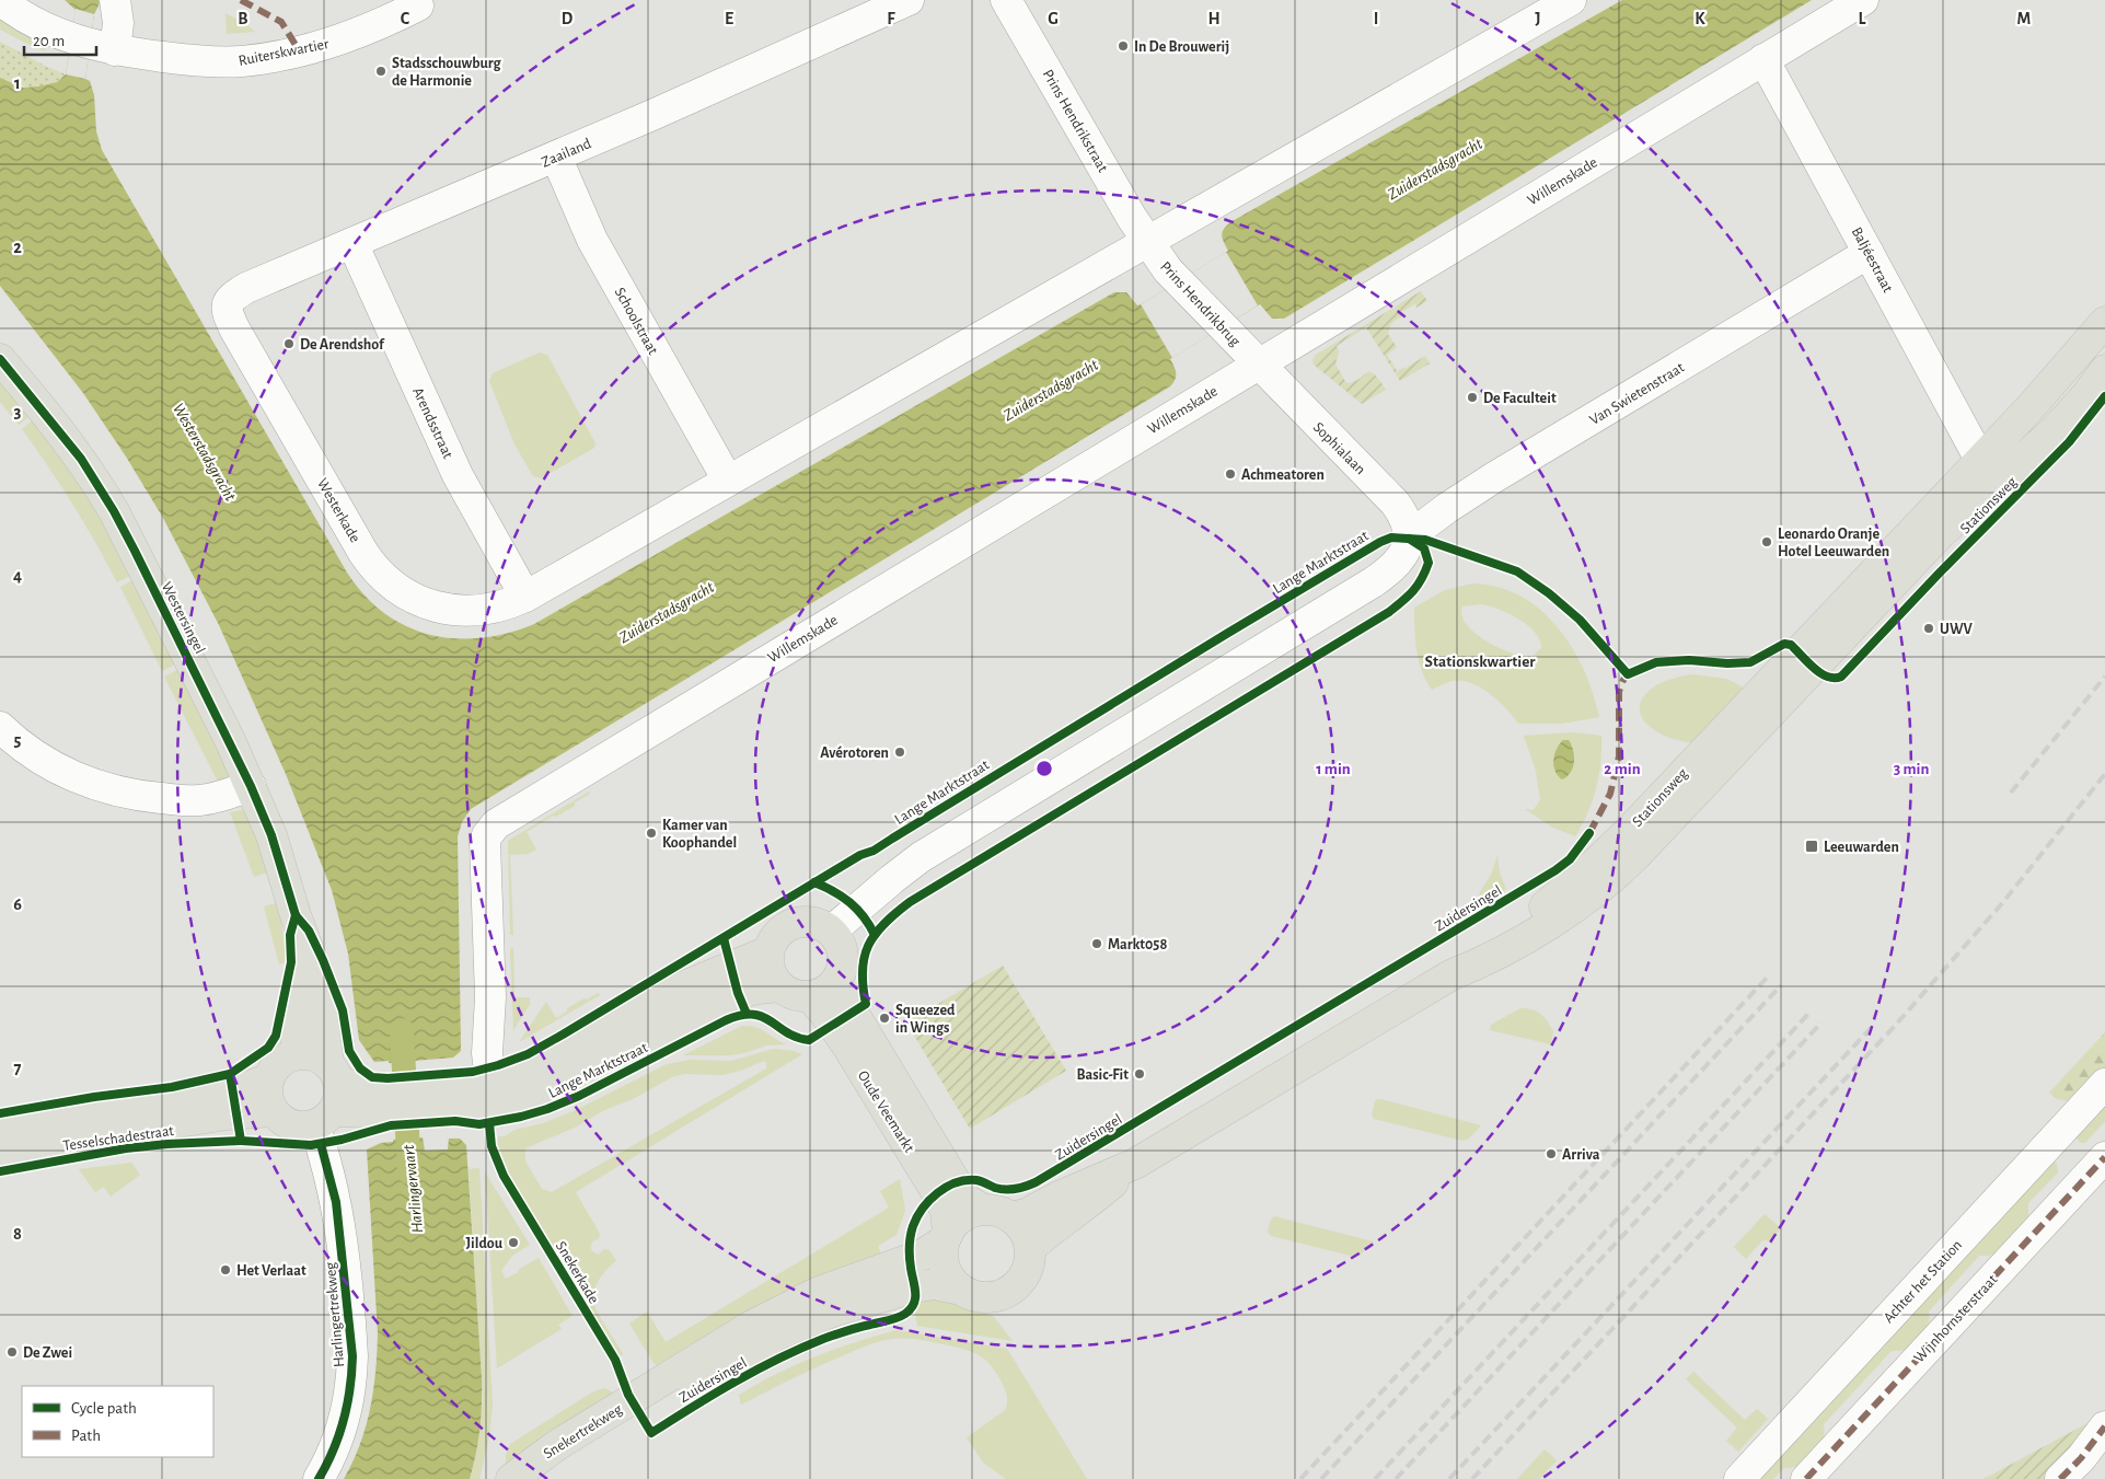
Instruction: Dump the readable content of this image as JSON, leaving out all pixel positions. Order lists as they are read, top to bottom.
{
  "streets": {
    "main road": [
      "Stationsweg",
      "Lange Marktstraat",
      "Westersingel",
      "Zuidersingel",
      "Oude Veemarkt",
      "Tesselschadestraat",
      "Snekertrekweg"
    ],
    "street": [
      "Ruiterskwartier",
      "Prins Hendrikstraat",
      "Zaailand",
      "Willemskade",
      "Baljéestraat",
      "Prins Hendrikbrug",
      "Schoolstraat",
      "Van Swietenstraat",
      "Arendsstraat",
      "Sophialaan",
      "Westerkade",
      "Achter het Station",
      "Harlingertrekweg",
      "Wijnhornsterstraat"
    ],
    "cycle path": ["Snekerkade"]
  },
  "crossings": [
    ["Prins Hendrikstraat", "Prins Hendrikbrug"],
    ["Zaailand", "Schoolstraat"],
    ["Zaailand", "Arendsstraat"],
    ["Zaailand", "Westerkade"],
    ["Willemskade", "Baljéestraat"],
    ["Willemskade", "Prins Hendrikbrug"],
    ["Willemskade", "Sophialaan"],
    ["Willemskade", "Lange Marktstraat"],
    ["Baljéestraat", "Van Swietenstraat"],
    ["Baljéestraat", "Stationsweg"],
    ["Prins Hendrikbrug", "Sophialaan"],
    ["Van Swietenstraat", "Sophialaan"],
    ["Arendsstraat", "Westerkade"],
    ["Lange Marktstraat", "Westersingel"],
    ["Lange Marktstraat", "Oude Veemarkt"],
    ["Lange Marktstraat", "Tesselschadestraat"],
    ["Lange Marktstraat", "Harlingertrekweg"],
    ["Westersingel", "Tesselschadestraat"],
    ["Westersingel", "Harlingertrekweg"],
    ["Zuidersingel", "Oude Veemarkt"],
    ["Zuidersingel", "Snekertrekweg"],
    ["Tesselschadestraat", "Harlingertrekweg"]
  ],
  "districts": ["Stationskwartier"],
  "water": ["Zuiderstadsgracht", "Westerstadsgracht", "Harlingervaart"],
  "places": {
    "other": [
      "In De Brouwerij",
      "Stadsschouwburg de Harmonie",
      "De Arendshof",
      "De Faculteit",
      "Achmeatoren",
      "Leonardo Oranje Hotel Leeuwarden",
      "UWV",
      "Avérotoren",
      "Kamer van Koophandel",
      "Markt058",
      "Squeezed in Wings",
      "Basic-Fit",
      "Arriva",
      "Jildou",
      "Het Verlaat",
      "De Zwei"
    ],
    "transit": ["Leeuwarden"]
  },
  "legend": ["Cycle path", "Path"],
  "scale_bar": "20 m",
  "grid": {
    "columns": [
      "B",
      "C",
      "D",
      "E",
      "F",
      "G",
      "H",
      "I",
      "J",
      "K",
      "L",
      "M"
    ],
    "rows": [
      "1",
      "2",
      "3",
      "4",
      "5",
      "6",
      "7",
      "8"
    ]
  },
  "rings": ["1 min", "2 min", "3 min"]
}
